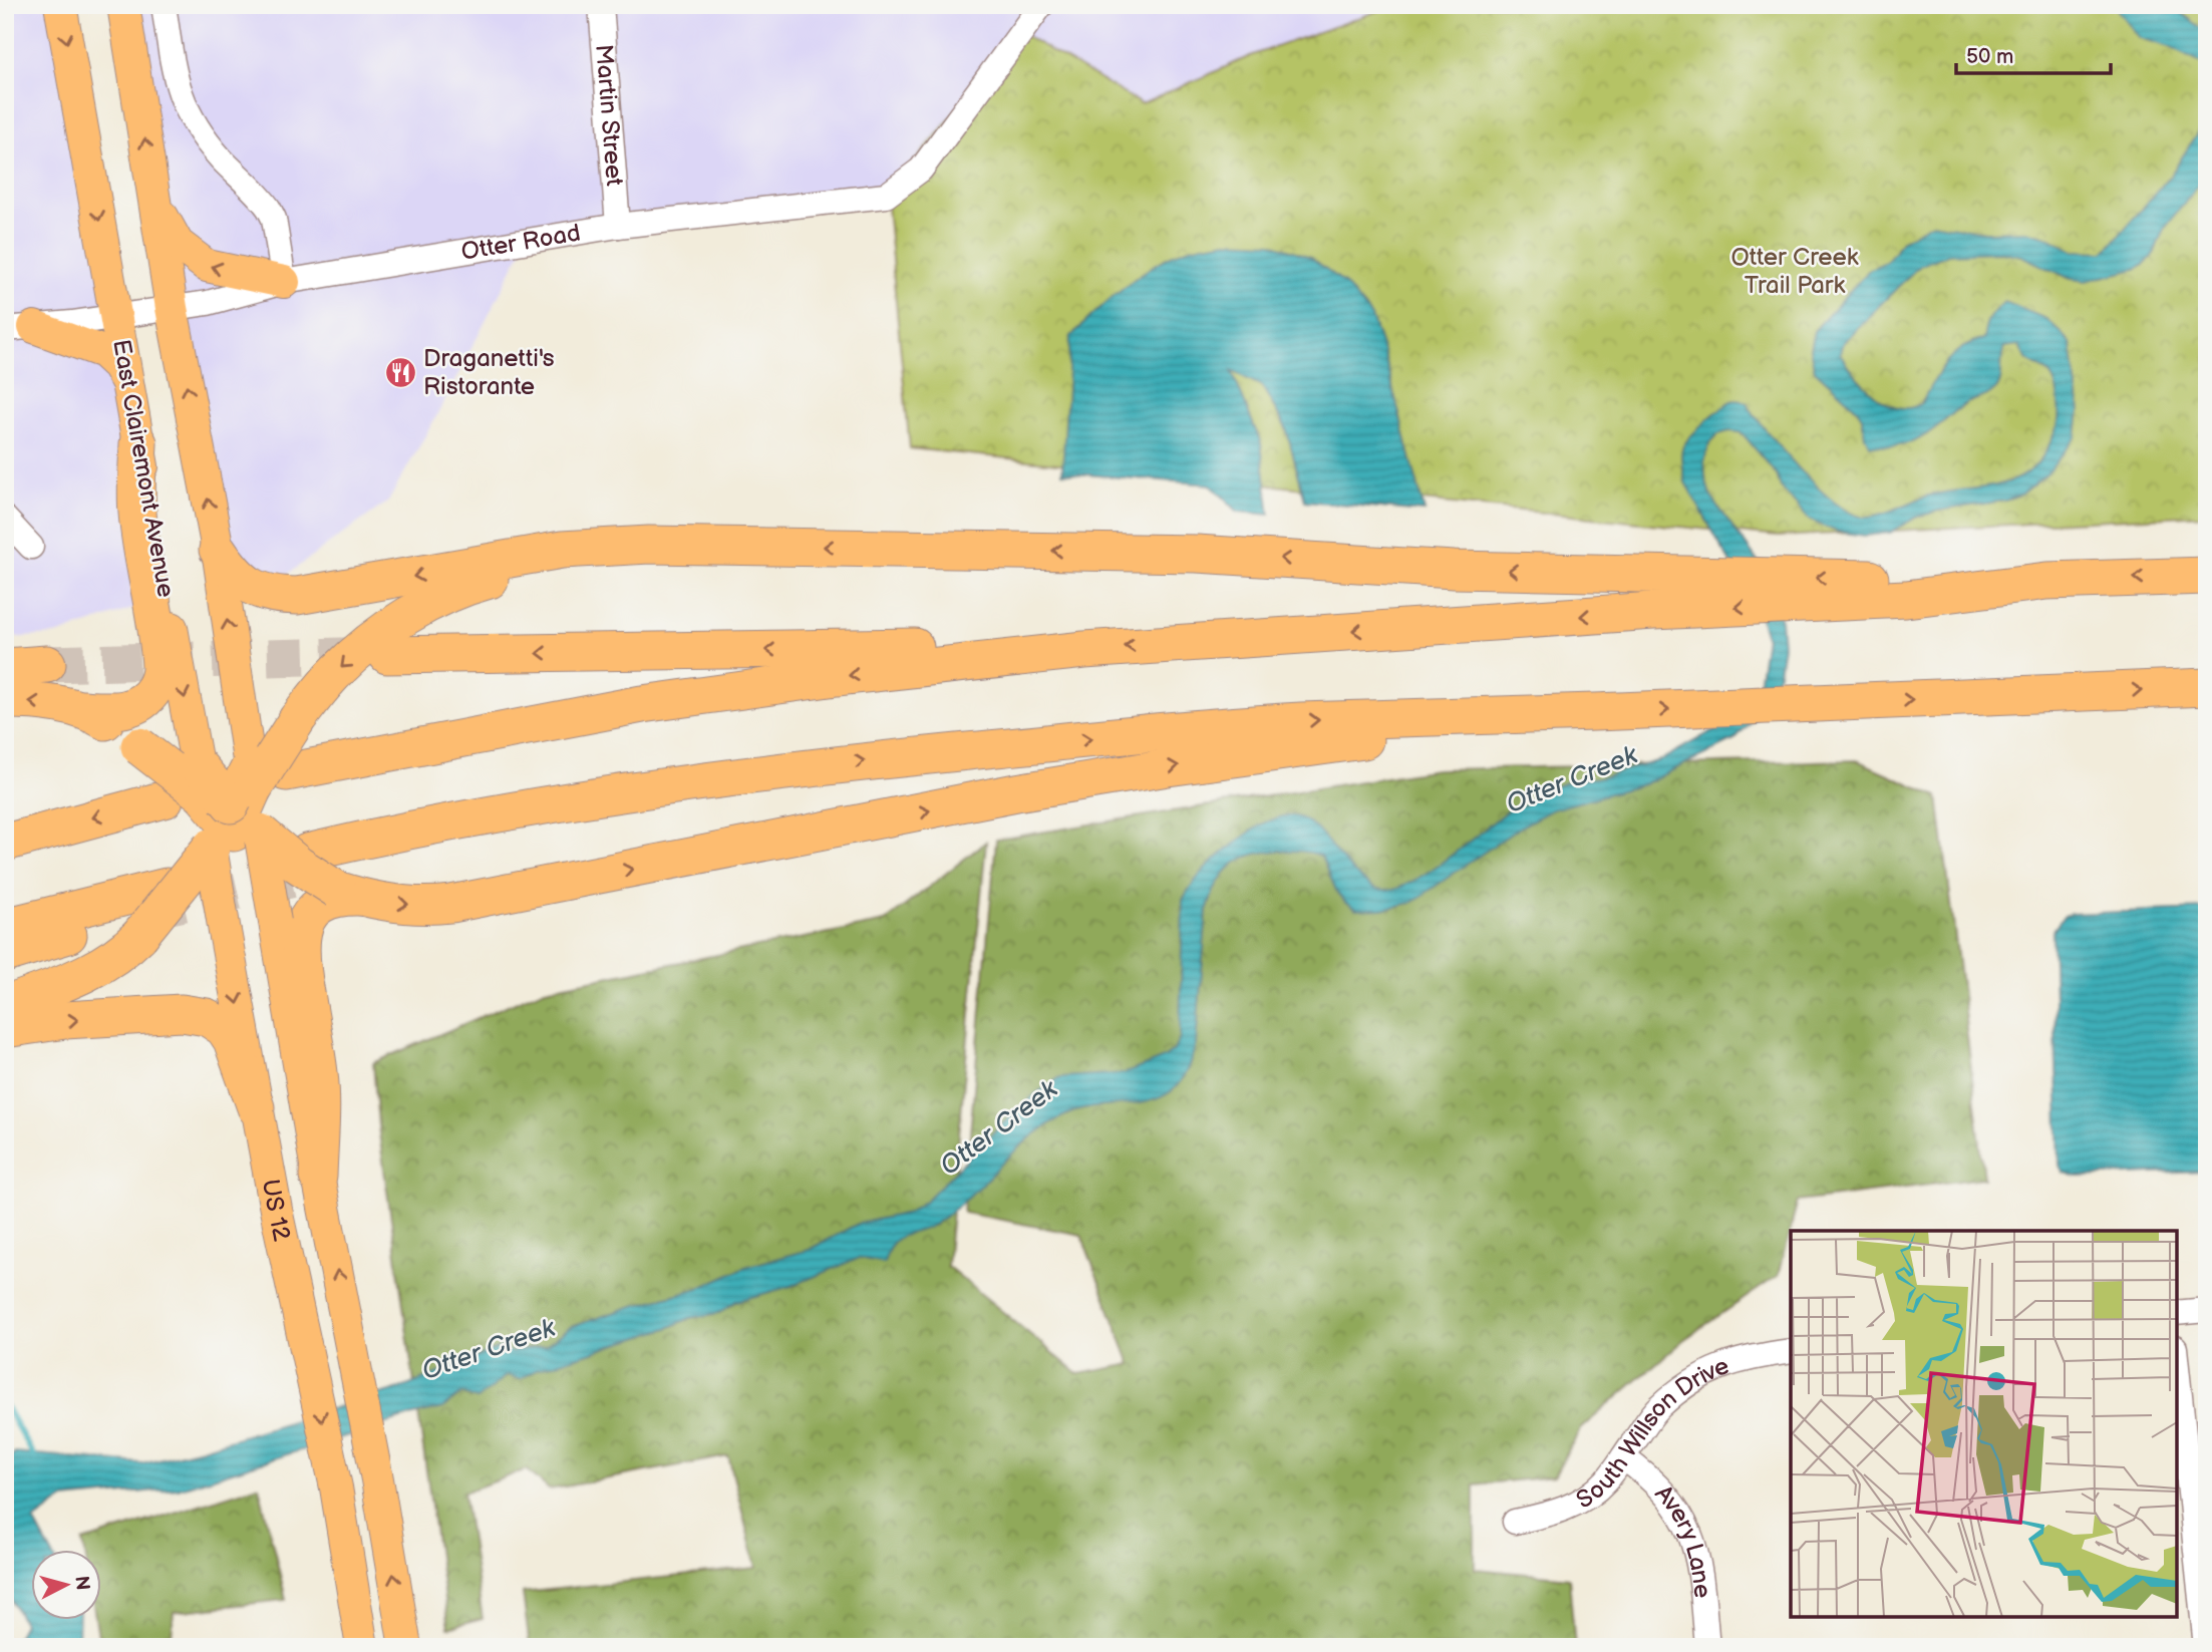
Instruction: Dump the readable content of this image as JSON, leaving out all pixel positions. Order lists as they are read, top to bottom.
{
  "streets": {
    "main road": ["East Clairemont Avenue", "US 12"],
    "street": [
      "Martin Street",
      "Otter Road",
      "South Willson Drive",
      "Avery Lane"
    ]
  },
  "crossings": [
    ["Martin Street", "Otter Road"],
    ["Otter Road", "East Clairemont Avenue"],
    ["East Clairemont Avenue", "US 12"],
    ["South Willson Drive", "Avery Lane"]
  ],
  "water": ["Otter Creek"],
  "parks": ["Otter Creek Trail Park"],
  "places": {
    "restaurant": ["Draganetti's Ristorante"]
  },
  "scale_bar": "50 m",
  "north": "right"
}
